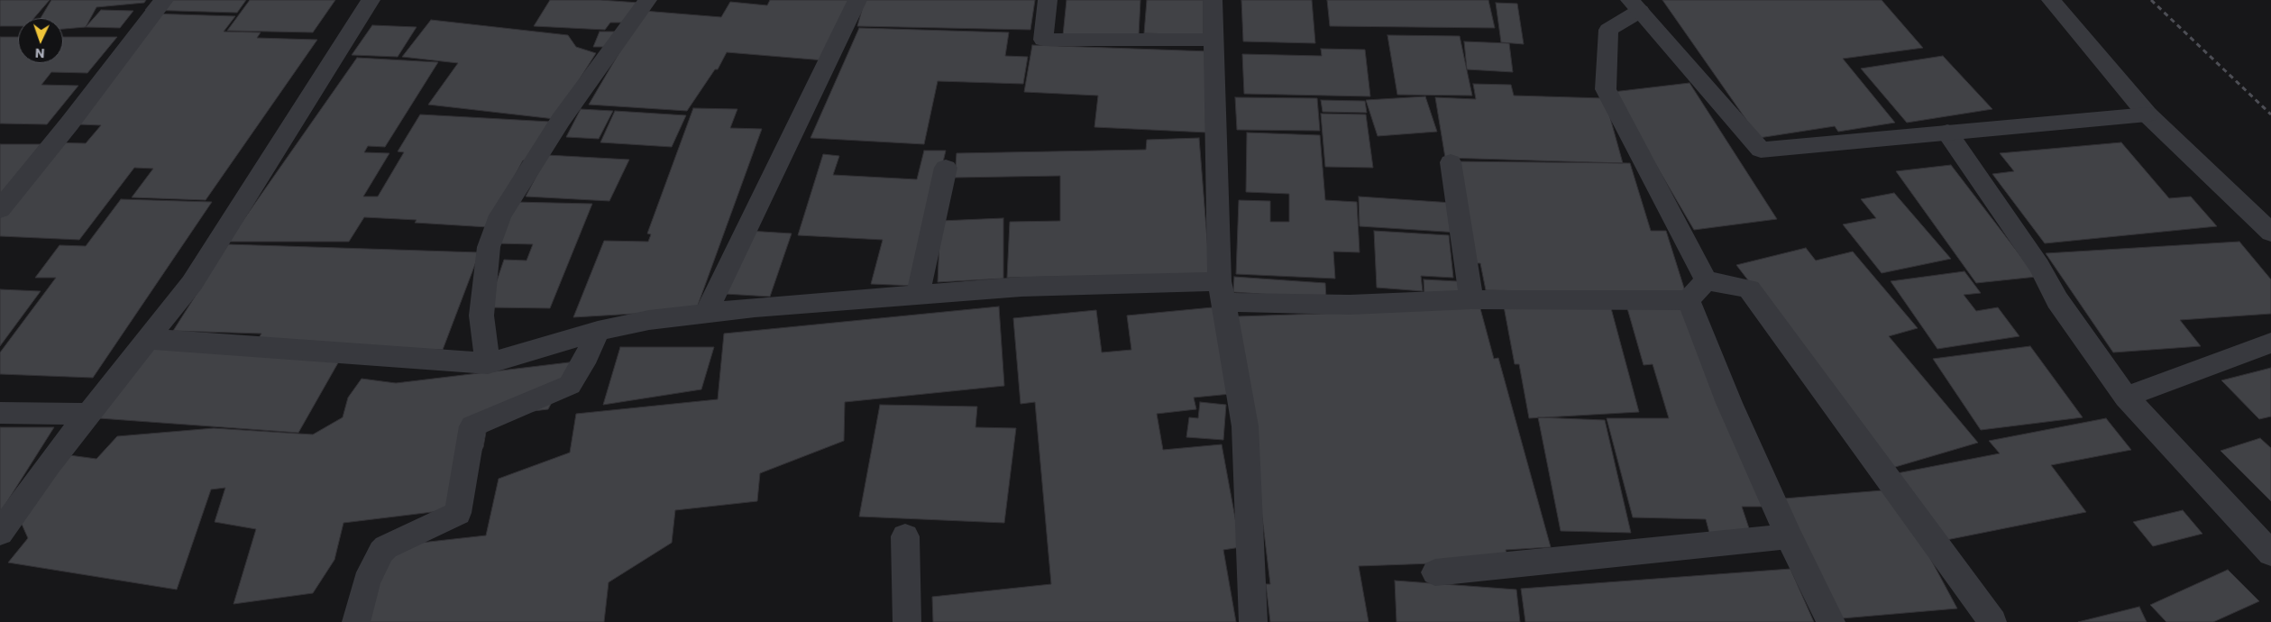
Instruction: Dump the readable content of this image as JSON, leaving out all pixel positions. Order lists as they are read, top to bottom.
{
  "north": "bottom"
}
